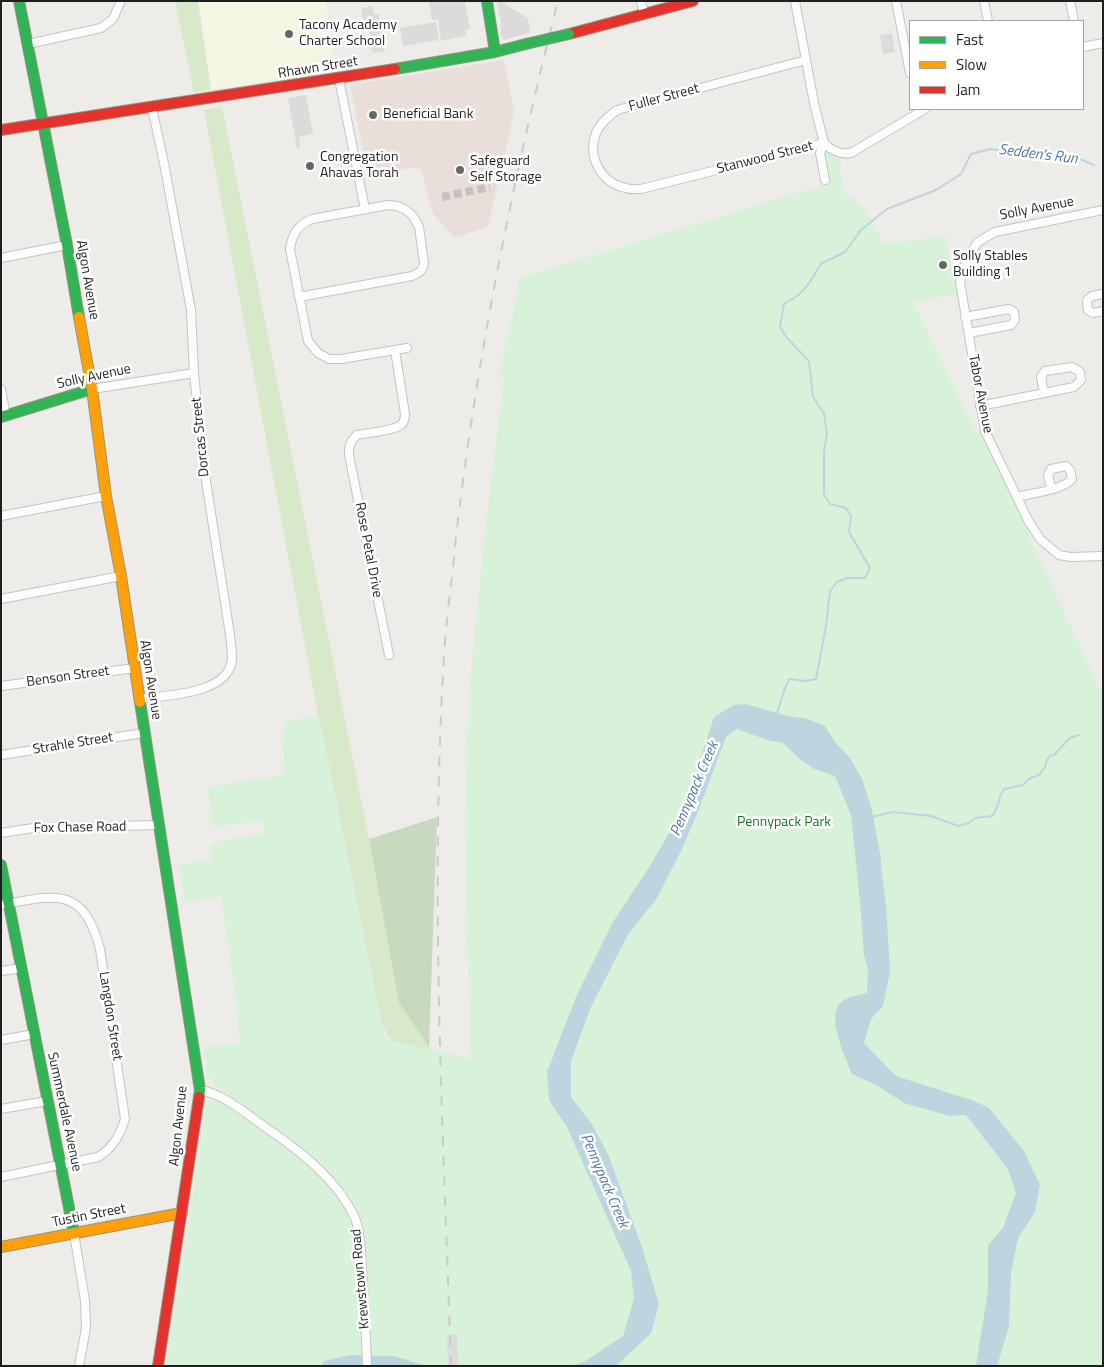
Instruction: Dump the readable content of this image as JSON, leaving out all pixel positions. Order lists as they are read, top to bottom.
{
  "streets": {
    "street": [
      "Rhawn Street",
      "Fuller Street",
      "Stanwood Street",
      "Solly Avenue",
      "Algon Avenue",
      "Tabor Avenue",
      "Dorcas Street",
      "Rose Petal Drive",
      "Benson Street",
      "Strahle Street",
      "Fox Chase Road",
      "Langdon Street",
      "Summerdale Avenue",
      "Tustin Street",
      "Krewstown Road"
    ]
  },
  "crossings": [
    ["Rhawn Street", "Algon Avenue"],
    ["Rhawn Street", "Dorcas Street"],
    ["Fuller Street", "Stanwood Street"],
    ["Solly Avenue", "Algon Avenue"],
    ["Solly Avenue", "Tabor Avenue"],
    ["Solly Avenue", "Dorcas Street"],
    ["Algon Avenue", "Dorcas Street"],
    ["Algon Avenue", "Benson Street"],
    ["Algon Avenue", "Strahle Street"],
    ["Algon Avenue", "Fox Chase Road"],
    ["Algon Avenue", "Tustin Street"],
    ["Algon Avenue", "Krewstown Road"],
    ["Langdon Street", "Summerdale Avenue"],
    ["Summerdale Avenue", "Tustin Street"]
  ],
  "water": ["Sedden's Run", "Pennypack Creek"],
  "parks": ["Pennypack Park"],
  "places": [
    "Tacony Academy Charter School",
    "Beneficial Bank",
    "Congregation Ahavas Torah",
    "Safeguard Self Storage",
    "Solly Stables Building 1"
  ],
  "legend": ["Fast", "Slow", "Jam"]
}
